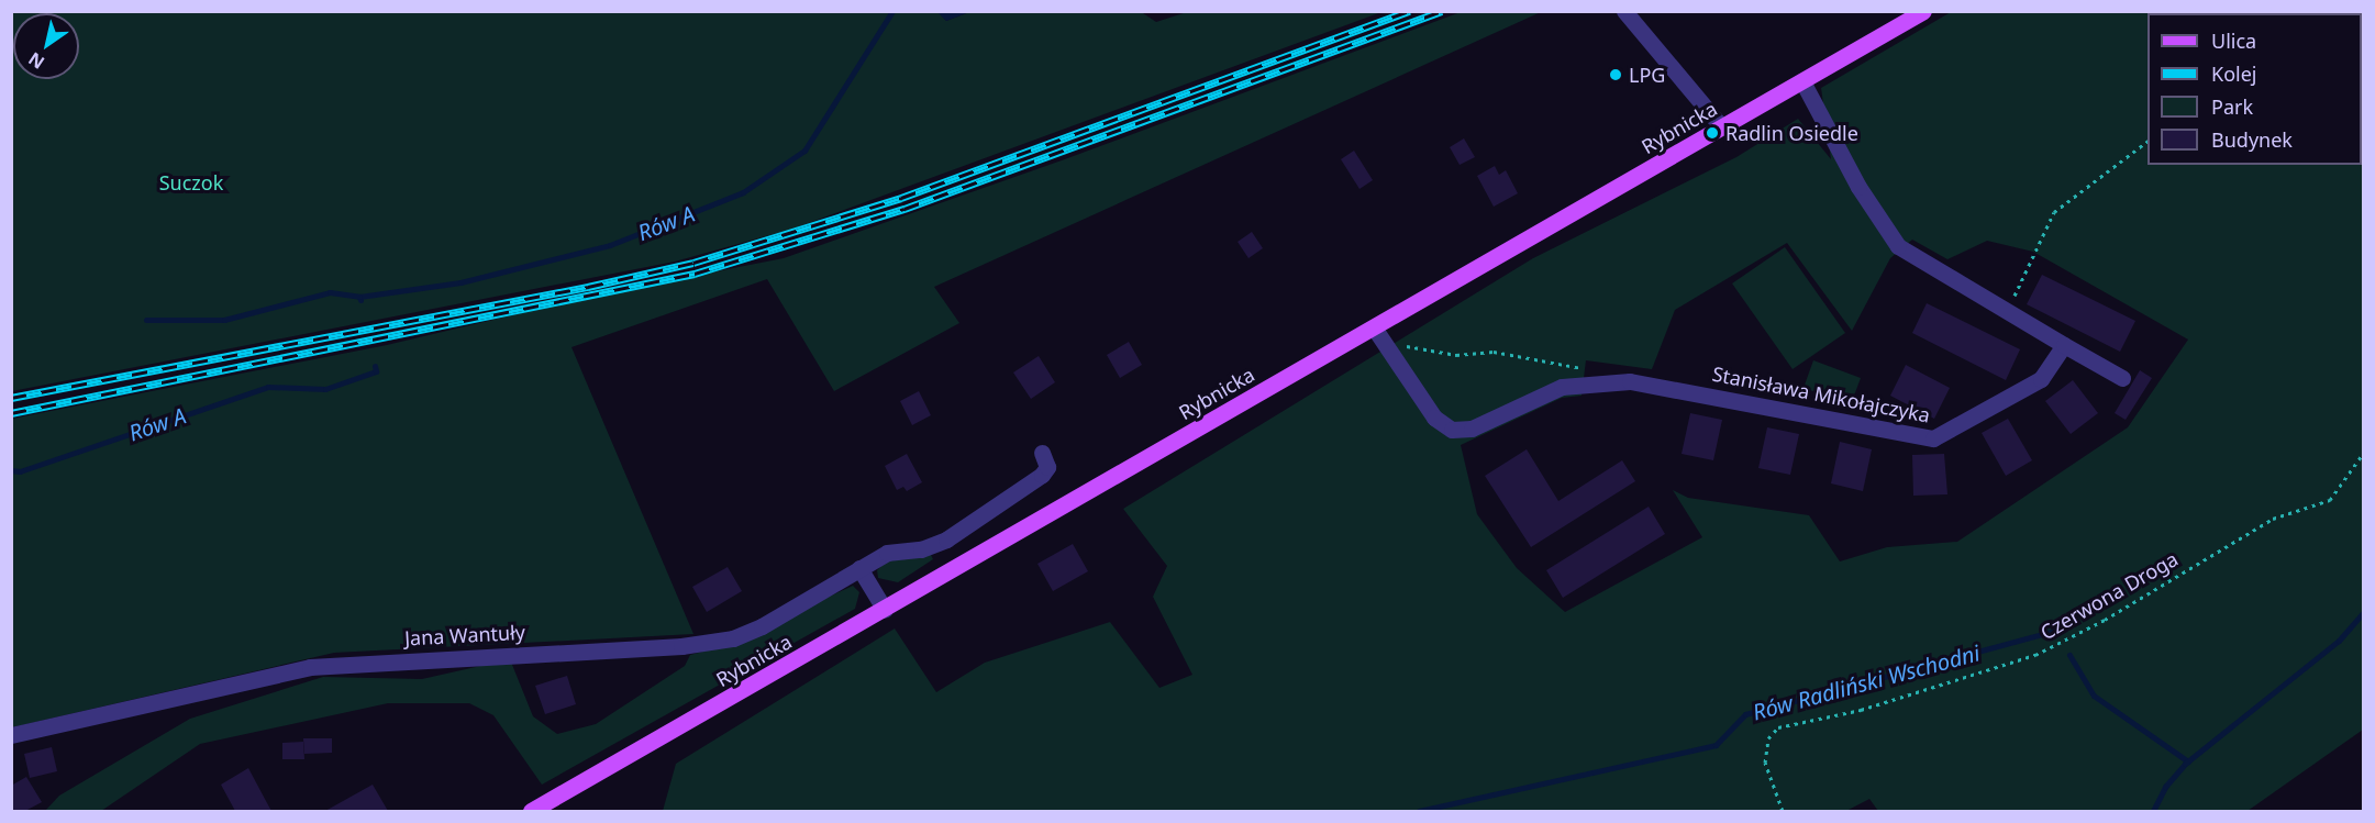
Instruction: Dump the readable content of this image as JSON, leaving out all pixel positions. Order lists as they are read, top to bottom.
{
  "streets": {
    "main road": ["Rybnicka"],
    "street": ["Stanisława Mikołajczyka", "Jana Wantuły"],
    "path": ["Czerwona Droga"]
  },
  "crossings": [
    ["Rybnicka", "Stanisława Mikołajczyka"]
  ],
  "water": ["Rów A", "Rów Radliński Wschodni"],
  "parks": ["Suczok"],
  "places": ["LPG", "Radlin Osiedle"],
  "legend": [
    "Ulica",
    "Kolej",
    "Park",
    "Budynek"
  ],
  "north": "bottom left"
}
